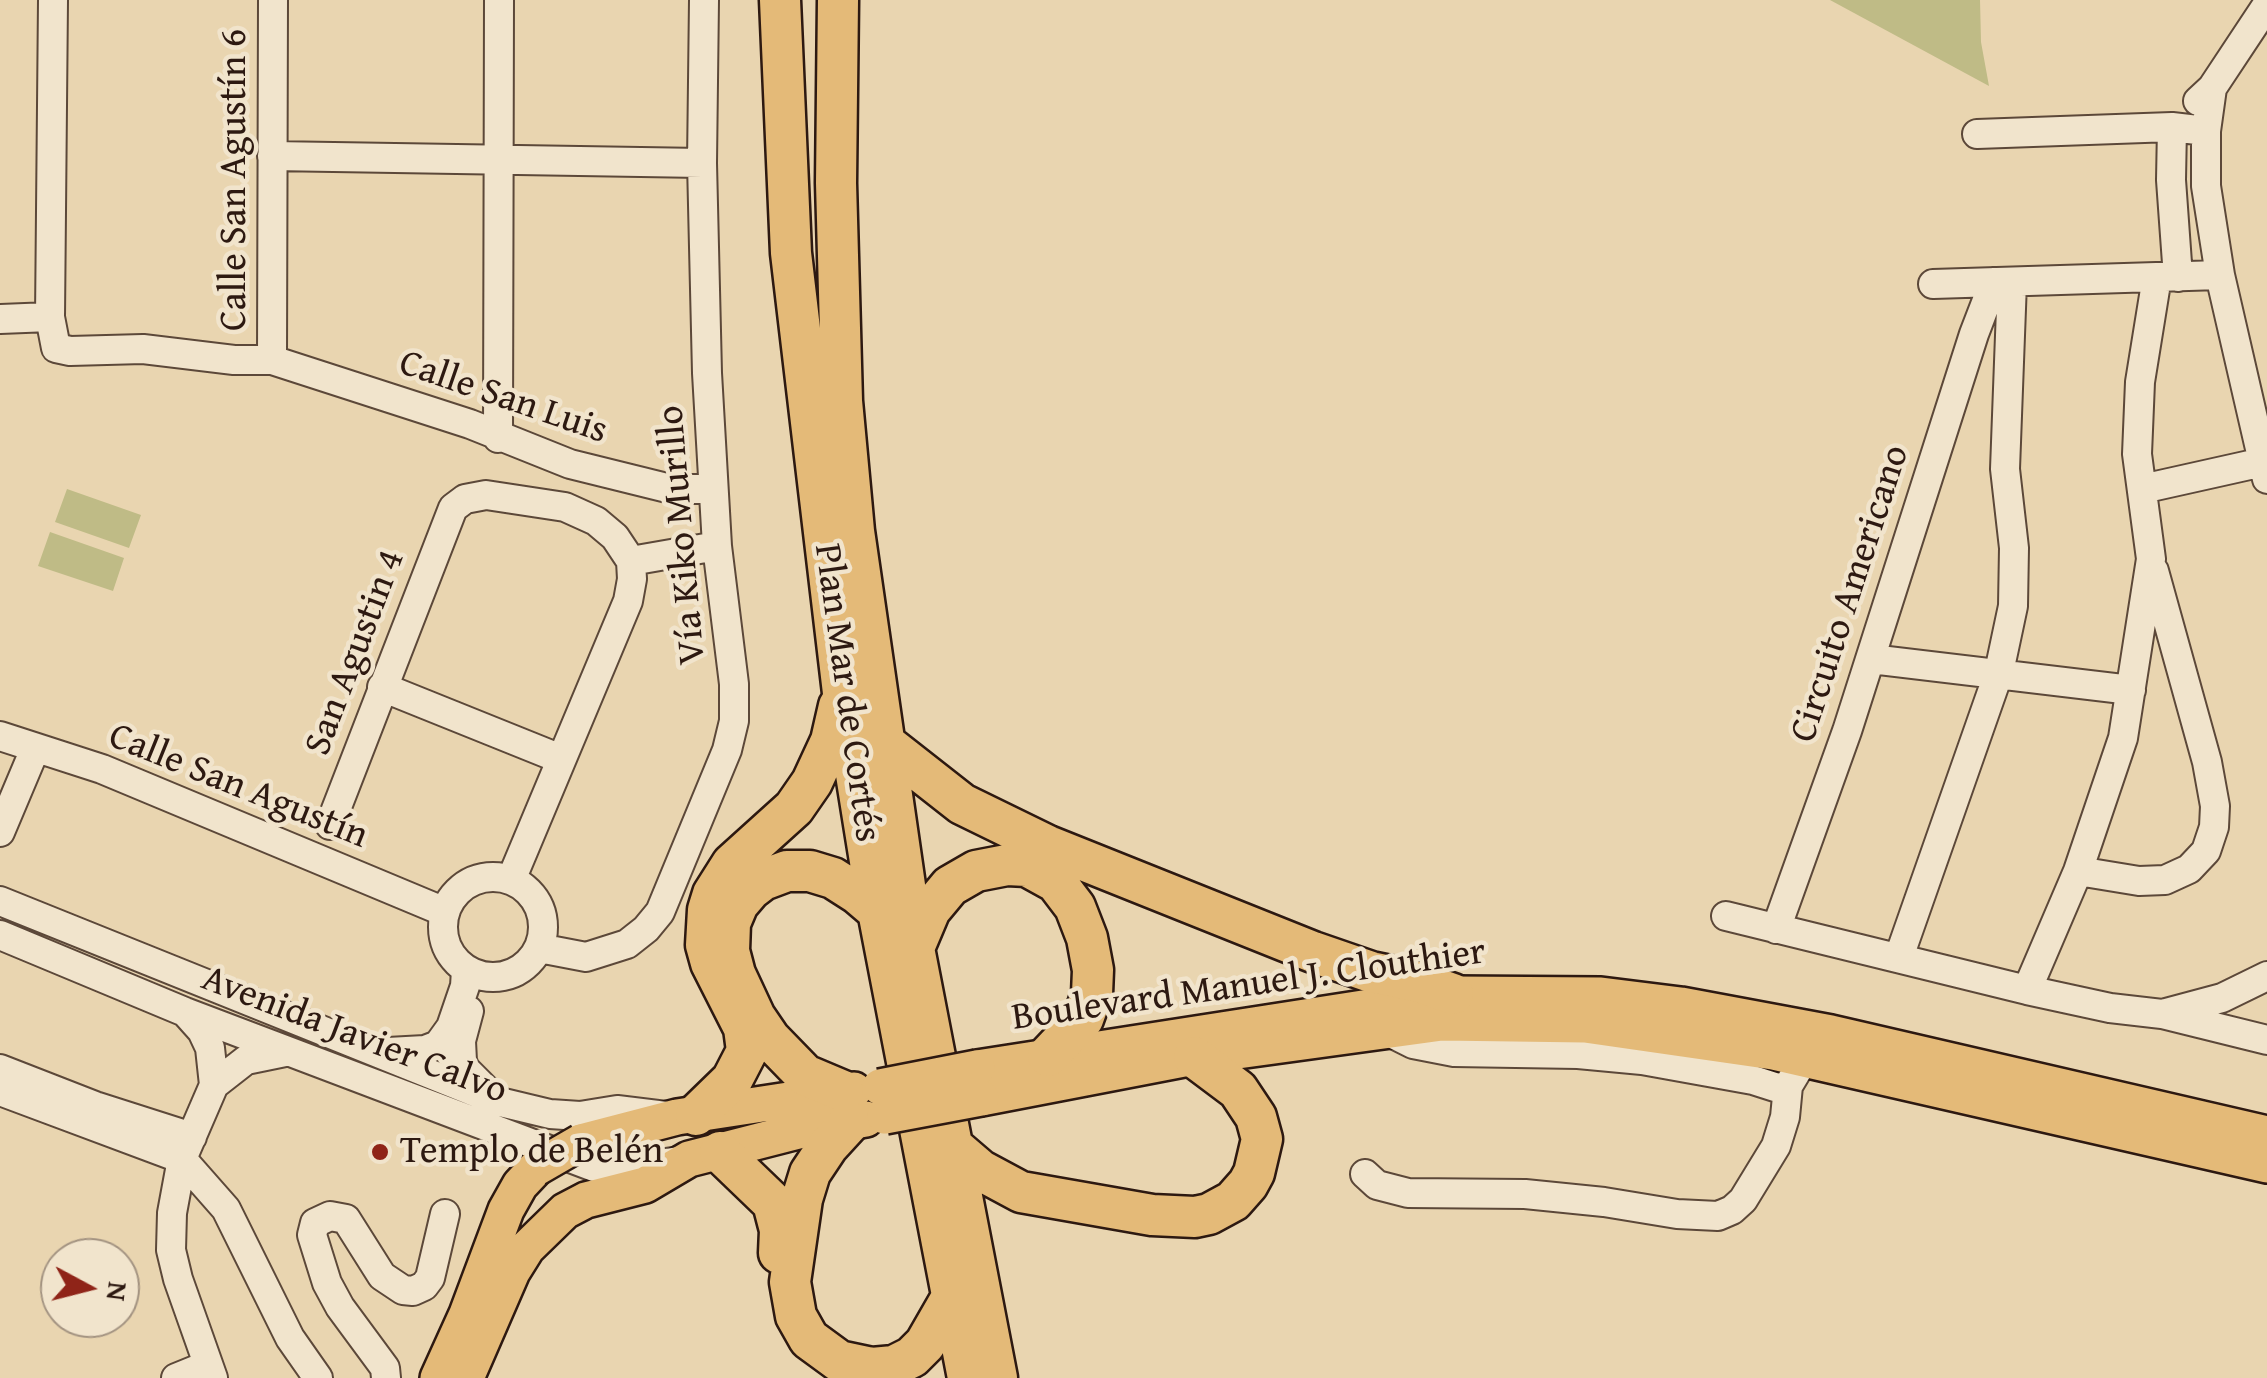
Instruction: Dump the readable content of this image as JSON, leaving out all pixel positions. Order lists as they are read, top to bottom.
{
  "streets": {
    "highway": ["Plan Mar de Cortés"],
    "main road": ["Boulevard Manuel J. Clouthier"],
    "street": [
      "Calle San Agustín 6",
      "Calle San Luis",
      "Vía Kiko Murillo",
      "Circuito Americano",
      "San Agustin 4",
      "Calle San Agustín",
      "Avenida Javier Calvo"
    ]
  },
  "crossings": [
    ["Calle San Agustín 6", "Calle San Luis"],
    ["Calle San Luis", "Vía Kiko Murillo"],
    ["Vía Kiko Murillo", "Calle San Agustín"],
    ["Boulevard Manuel J. Clouthier", "Avenida Javier Calvo"]
  ],
  "places": ["Templo de Belén"],
  "north": "right"
}
